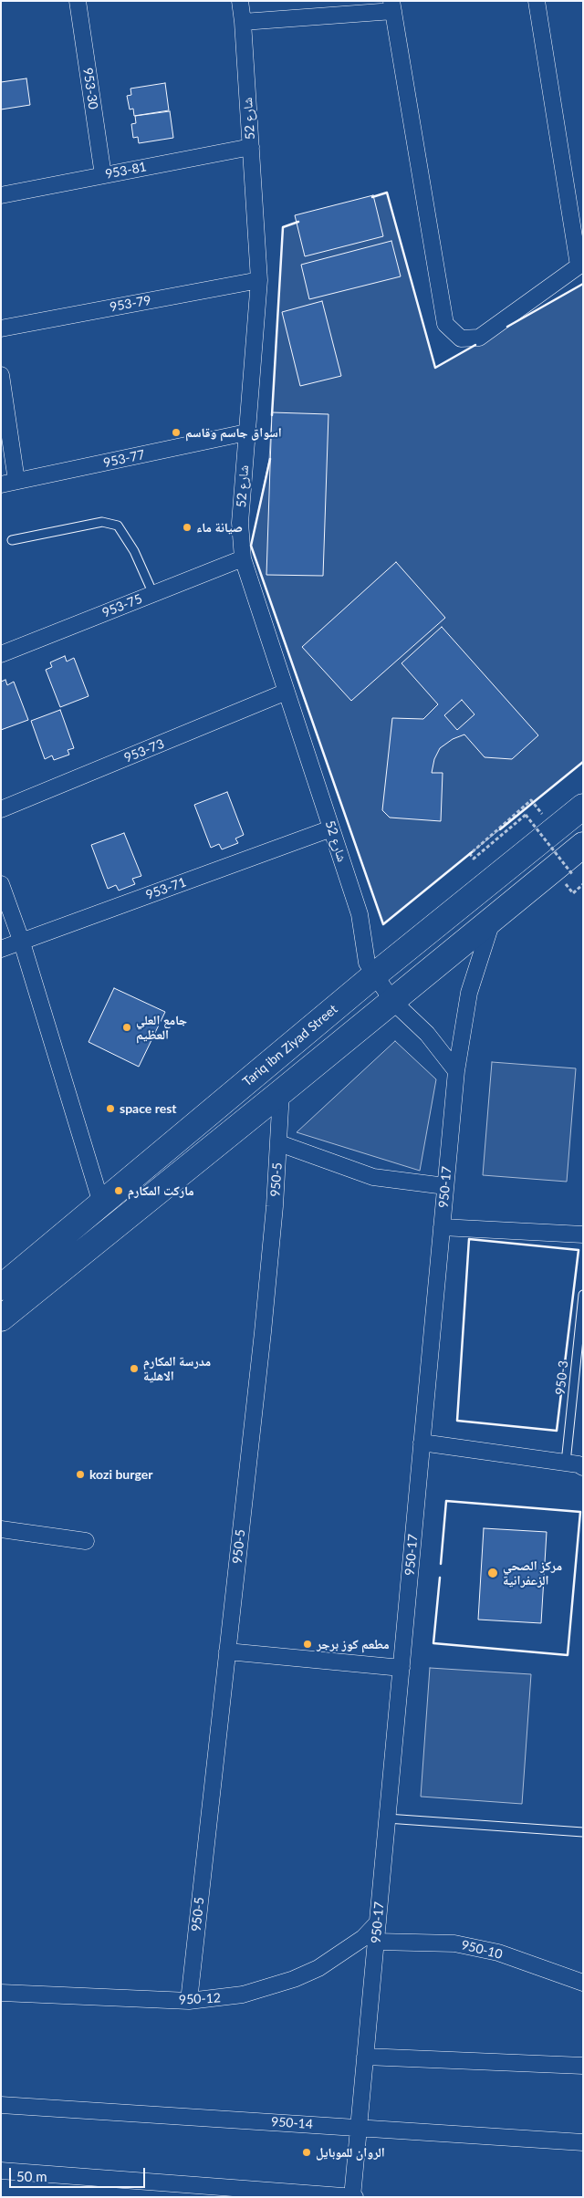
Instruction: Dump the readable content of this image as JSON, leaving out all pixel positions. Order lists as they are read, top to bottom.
{
  "streets": {
    "main road": ["Tariq ibn Ziyad Street"],
    "street": [
      "953-30",
      "شارع 52",
      "953-81",
      "953-79",
      "953-77",
      "953-75",
      "953-73",
      "953-71",
      "950-5",
      "950-17",
      "950-10",
      "950-12",
      "950-14"
    ],
    "lane": ["950-3"]
  },
  "crossings": [
    ["953-30", "953-81"],
    ["شارع 52", "953-81"],
    ["شارع 52", "953-79"],
    ["شارع 52", "953-77"],
    ["شارع 52", "953-75"],
    ["شارع 52", "953-73"],
    ["شارع 52", "953-71"],
    ["شارع 52", "Tariq ibn Ziyad Street"],
    ["شارع 52", "950-17"],
    ["950-5", "950-12"],
    ["950-17", "950-10"],
    ["950-17", "950-12"],
    ["950-17", "950-14"]
  ],
  "places": [
    "اسواق جاسم وقاسم",
    "صيانة ماء",
    "جامع العلي العظيم",
    "space rest",
    "ماركت المكارم",
    "مدرسة المكارم الاهلية",
    "kozi burger",
    "مركز الصحي الزعفرانية",
    "مطعم كوز برجر",
    "الروان للموبايل"
  ],
  "scale_bar": "50 m"
}
